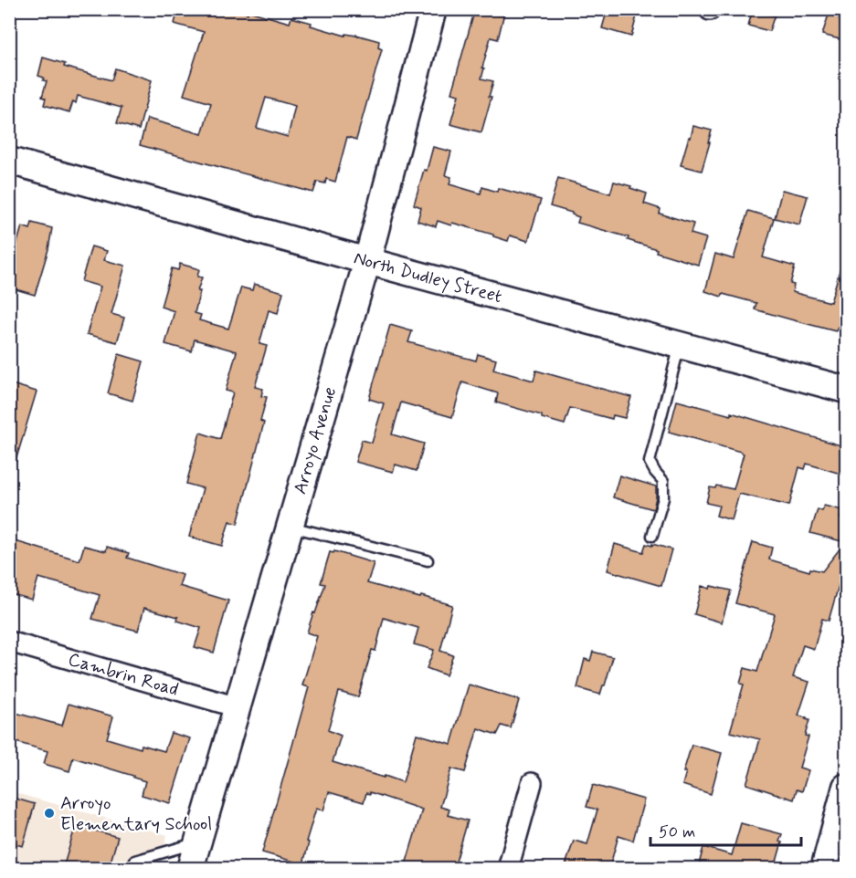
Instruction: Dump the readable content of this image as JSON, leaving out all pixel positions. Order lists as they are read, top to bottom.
{
  "streets": {
    "street": ["North Dudley Street", "Arroyo Avenue", "Cambrin Road"]
  },
  "crossings": [
    ["North Dudley Street", "Arroyo Avenue"],
    ["Arroyo Avenue", "Cambrin Road"]
  ],
  "places": ["Arroyo Elementary School"],
  "scale_bar": "50 m"
}
